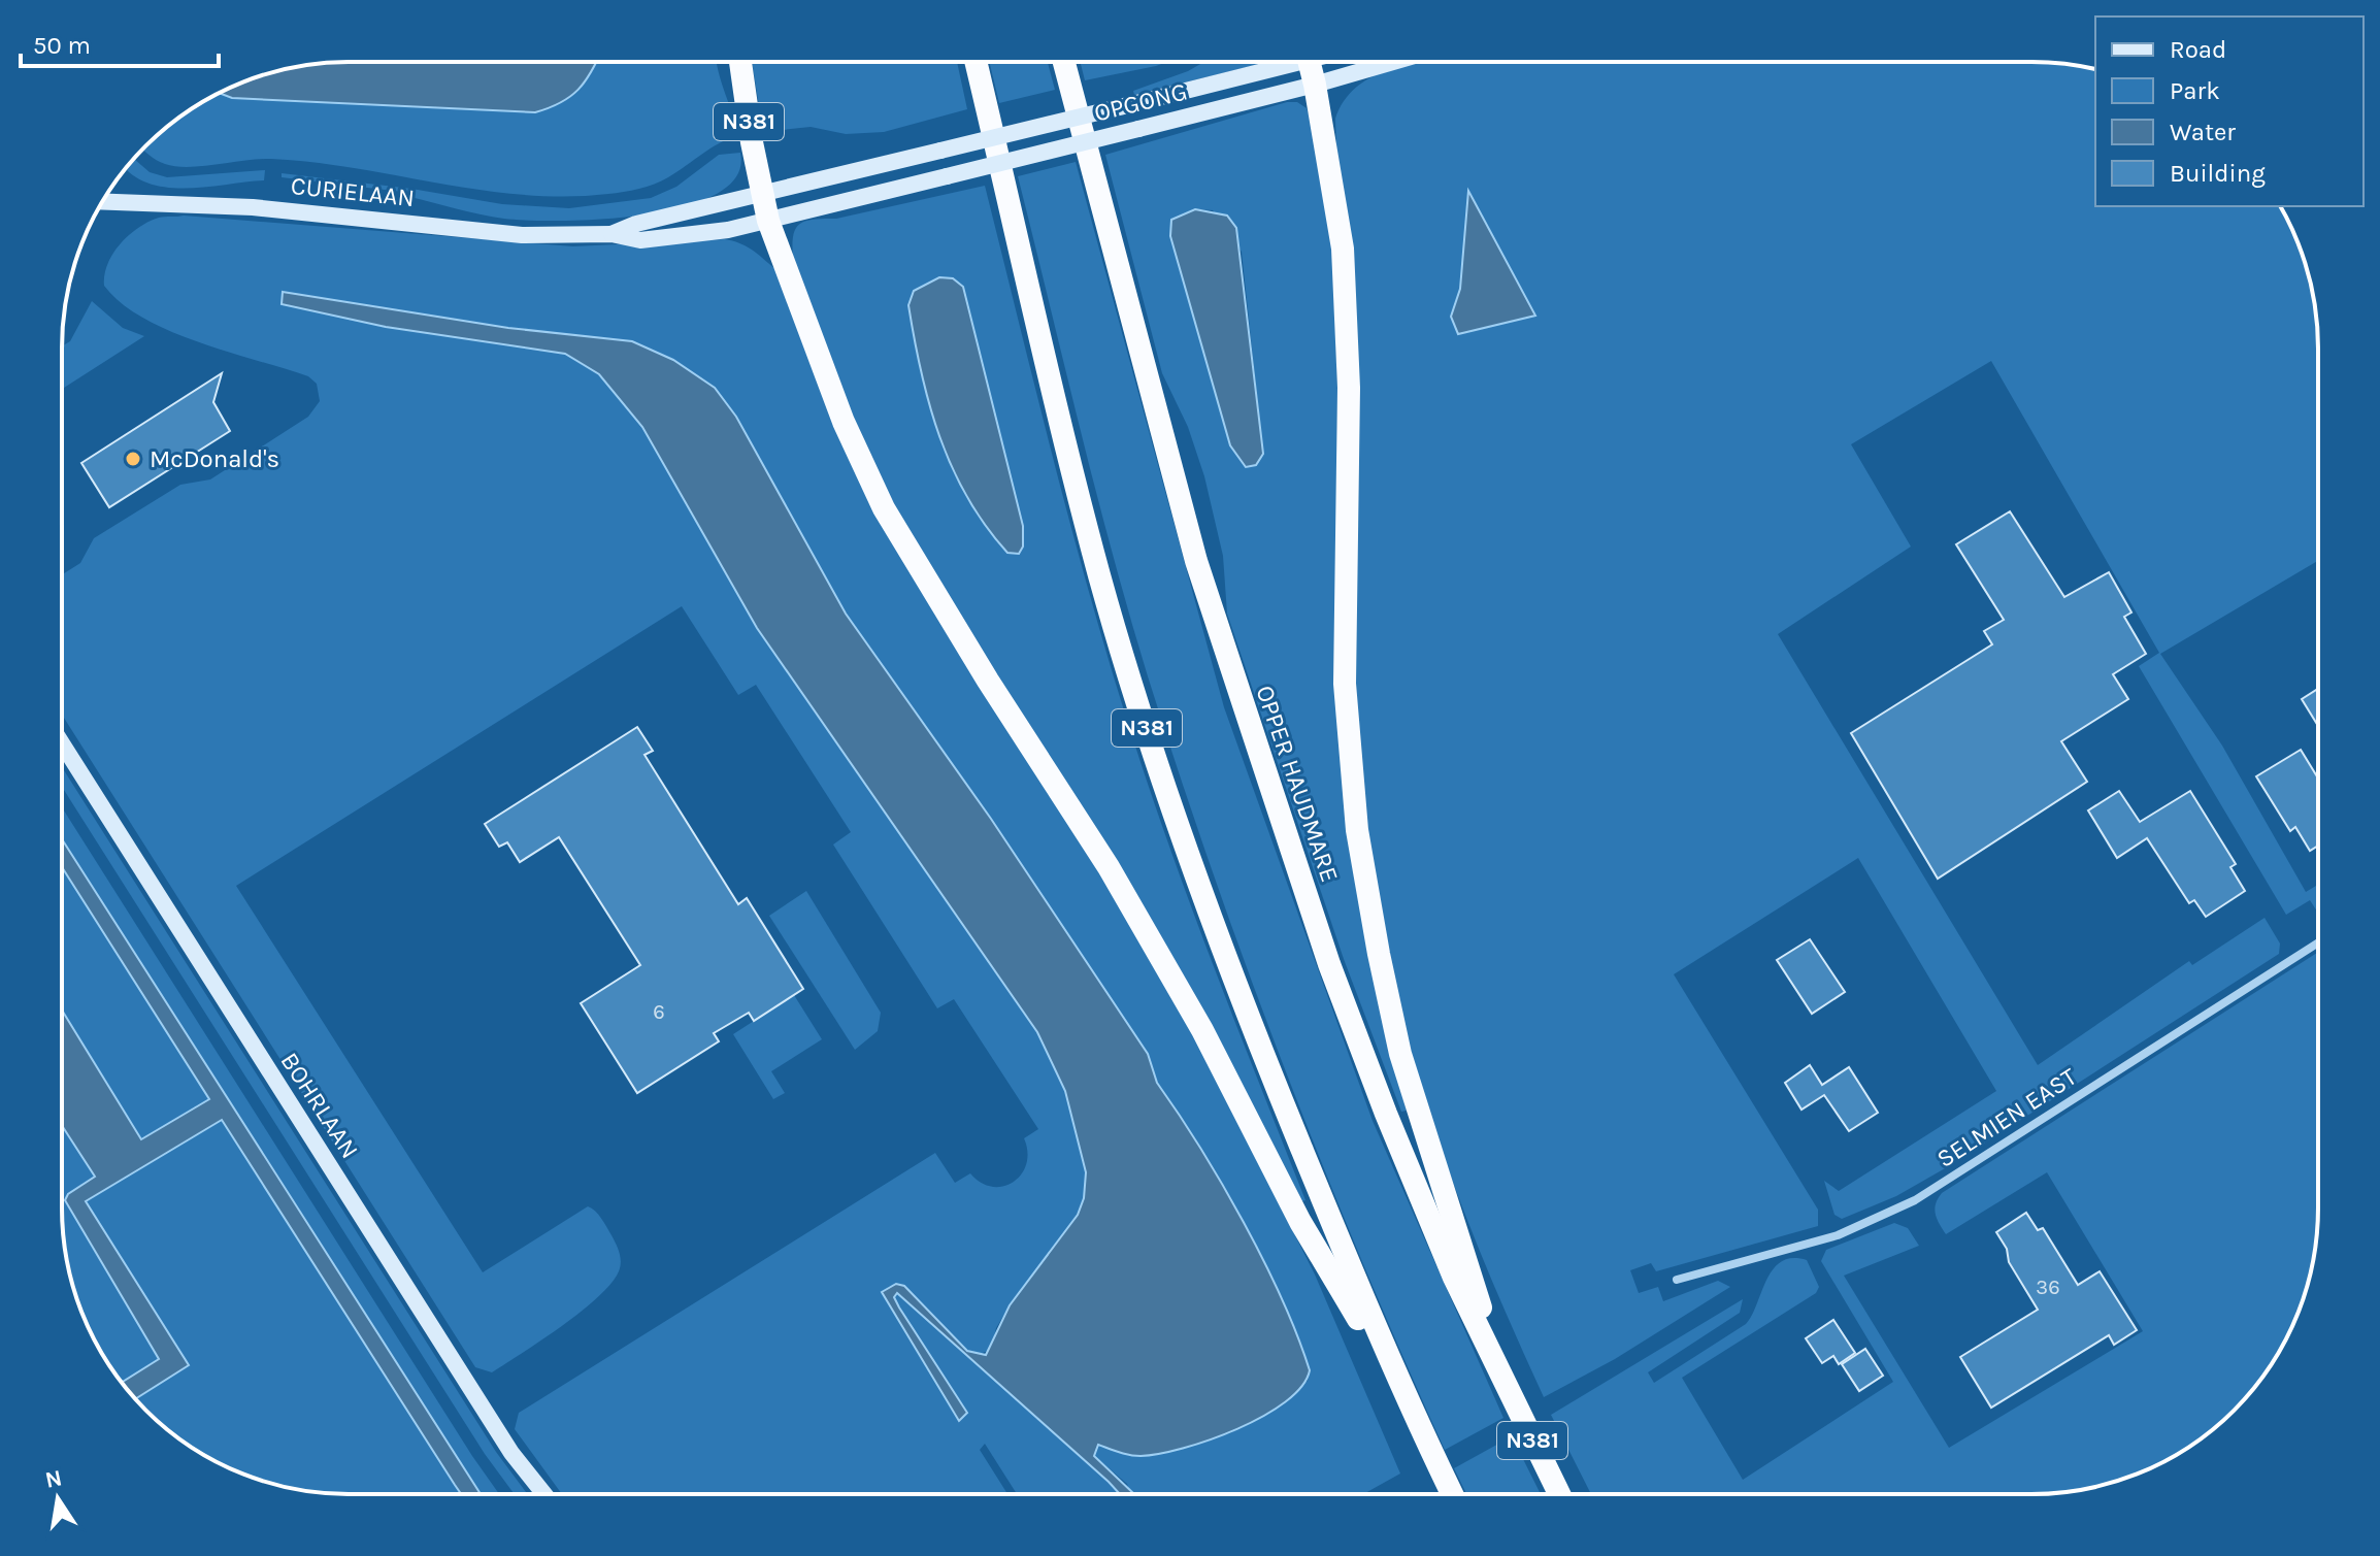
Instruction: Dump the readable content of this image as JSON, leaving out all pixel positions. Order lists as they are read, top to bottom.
{
  "streets": {
    "highway": ["N381", "OPPER HAUDMARE"],
    "main road": ["OPGONG", "CURIELAAN", "BOHRLAAN"],
    "street": ["SELMIEN EAST"]
  },
  "crossings": [
    ["OPGONG", "N381"],
    ["OPGONG", "CURIELAAN"],
    ["N381", "CURIELAAN"],
    ["N381", "OPPER HAUDMARE"]
  ],
  "places": ["McDonald's"],
  "house_numbers": ["6", "36"],
  "legend": [
    "Road",
    "Park",
    "Water",
    "Building"
  ],
  "scale_bar": "50 m",
  "north": "top"
}
